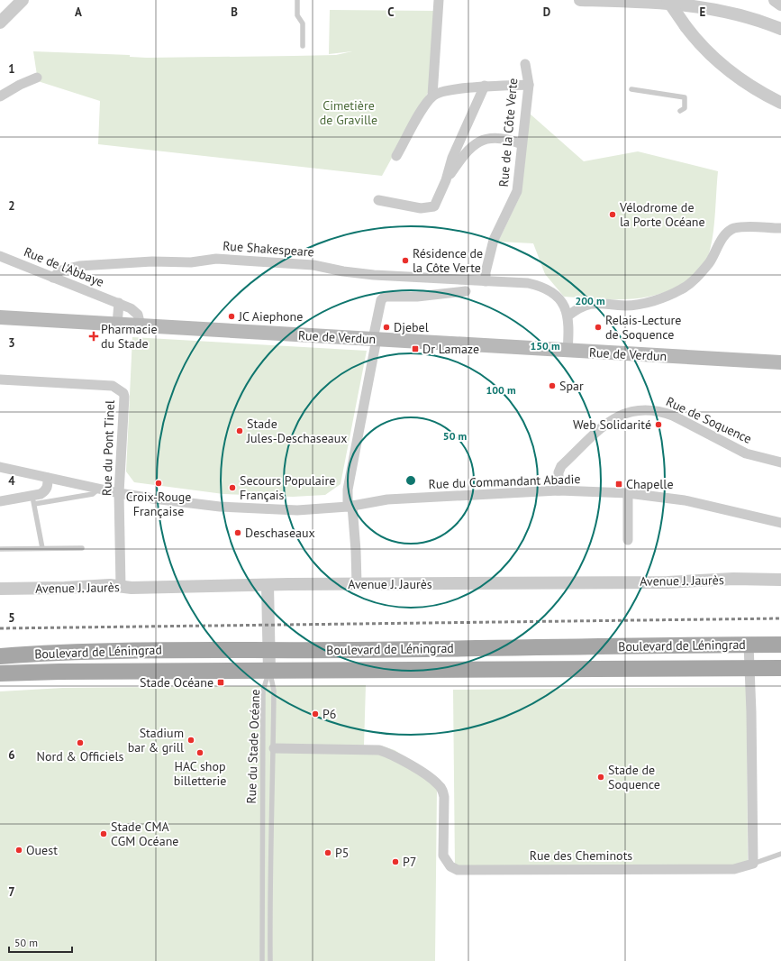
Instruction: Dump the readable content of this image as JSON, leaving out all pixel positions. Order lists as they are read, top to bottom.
{
  "streets": {
    "main road": ["Rue de Verdun", "Boulevard de Léningrad"],
    "street": [
      "Rue de la Côte Verte",
      "Rue Shakespeare",
      "Rue de l'Abbaye",
      "Rue de Soquence",
      "Rue du Pont Tinel",
      "Rue du Commandant Abadie",
      "Avenue J. Jaurès",
      "Rue des Cheminots"
    ],
    "lane": ["Rue du Stade Océane"]
  },
  "crossings": [
    ["Rue de la Côte Verte", "Rue Shakespeare"],
    ["Rue Shakespeare", "Rue de l'Abbaye"],
    ["Rue de l'Abbaye", "Rue de Verdun"],
    ["Rue de Soquence", "Rue du Commandant Abadie"],
    ["Rue du Pont Tinel", "Rue du Commandant Abadie"],
    ["Rue du Pont Tinel", "Avenue J. Jaurès"],
    ["Boulevard de Léningrad", "Rue du Stade Océane"],
    ["Rue du Stade Océane", "Rue des Cheminots"]
  ],
  "parks": ["Cimetière de Graville"],
  "places": {
    "other": [
      "Vélodrome de la Porte Océane",
      "Résidence de la Côte Verte",
      "JC Aiephone",
      "Djebel",
      "Relais-Lecture de Soquence",
      "Spar",
      "Web Solidarité",
      "Stade Jules-Deschaseaux",
      "Croix-Rouge Française",
      "Secours Populaire Français",
      "Deschaseaux",
      "P6",
      "Stadium bar & grill",
      "Nord & Officiels",
      "HAC shop billetterie",
      "Stade de Soquence",
      "Stade CMA CGM Océane",
      "Ouest",
      "P5",
      "P7"
    ],
    "health": ["Pharmacie du Stade"],
    "transit": ["Dr Lamaze", "Chapelle", "Stade Océane"]
  },
  "scale_bar": "50 m",
  "grid": {
    "columns": [
      "A",
      "B",
      "C",
      "D",
      "E"
    ],
    "rows": [
      "1",
      "2",
      "3",
      "4",
      "5",
      "6",
      "7"
    ]
  },
  "rings": [
    "200 m",
    "150 m",
    "100 m",
    "50 m"
  ]
}
